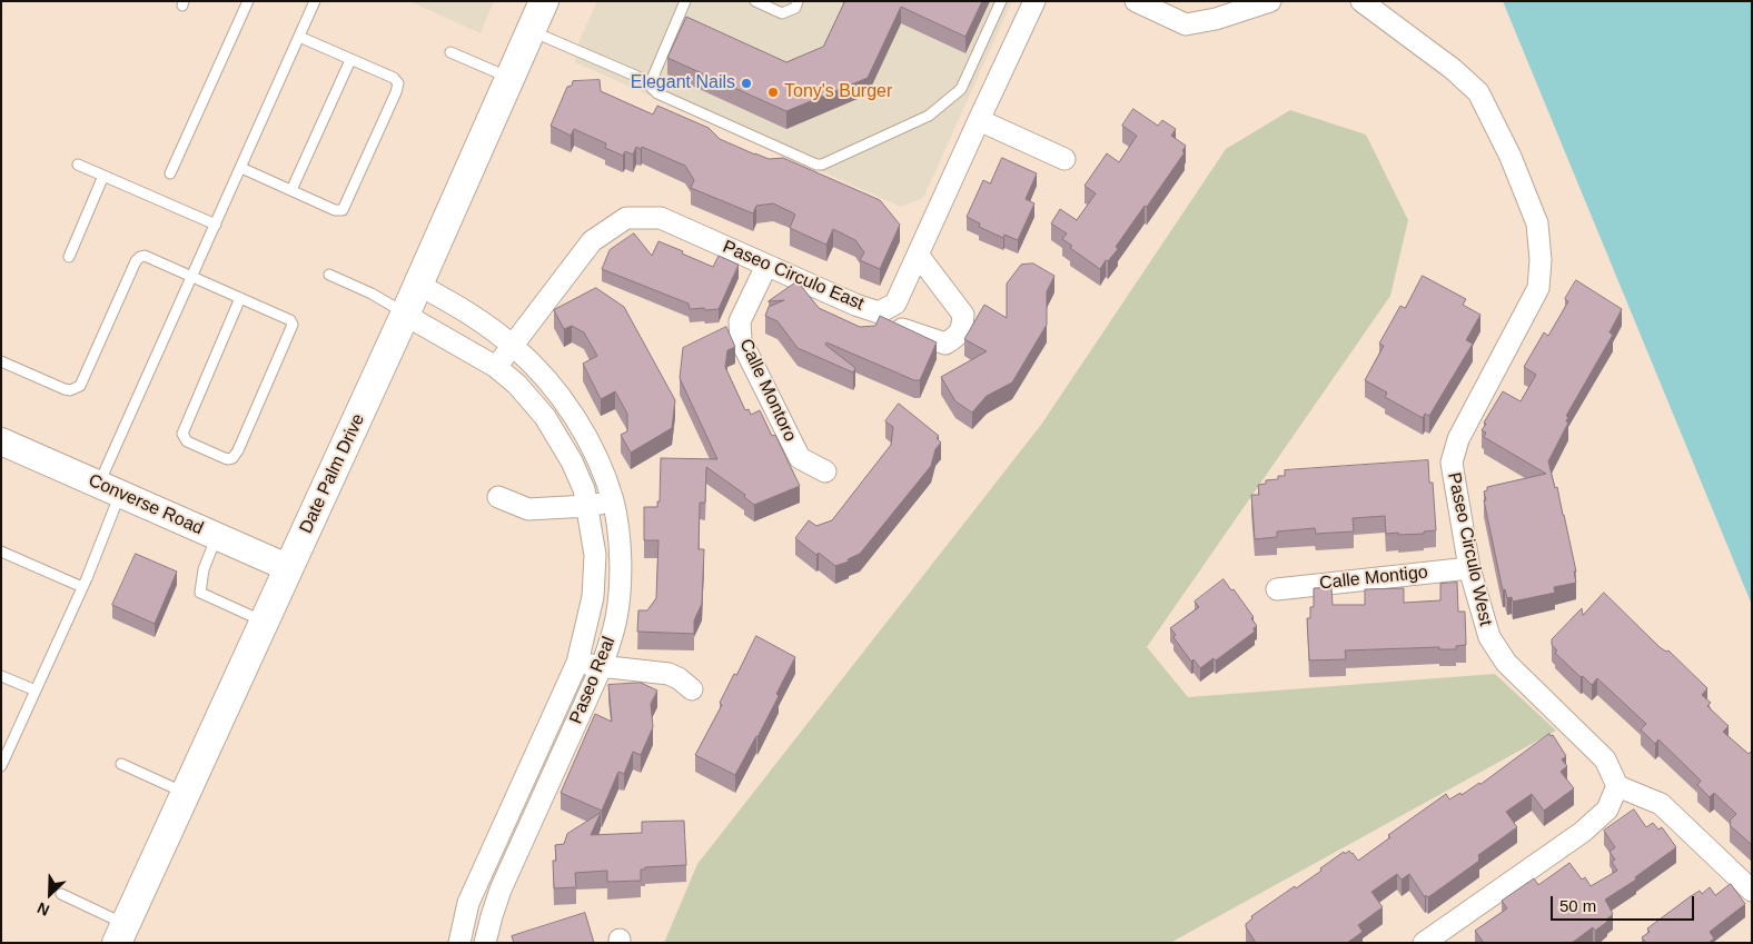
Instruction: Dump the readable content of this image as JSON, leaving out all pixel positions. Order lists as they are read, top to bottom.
{
  "streets": {
    "main road": ["Date Palm Drive"],
    "street": [
      "Paseo Circulo East",
      "Calle Montoro",
      "Converse Road",
      "Paseo Circulo West",
      "Calle Montigo",
      "Paseo Real"
    ]
  },
  "crossings": [
    ["Paseo Circulo East", "Calle Montoro"],
    ["Paseo Circulo East", "Paseo Real"],
    ["Date Palm Drive", "Converse Road"],
    ["Date Palm Drive", "Paseo Real"],
    ["Paseo Circulo West", "Calle Montigo"]
  ],
  "places": ["Elegant Nails", "Tony's Burger"],
  "scale_bar": "50 m",
  "north": "bottom left"
}
